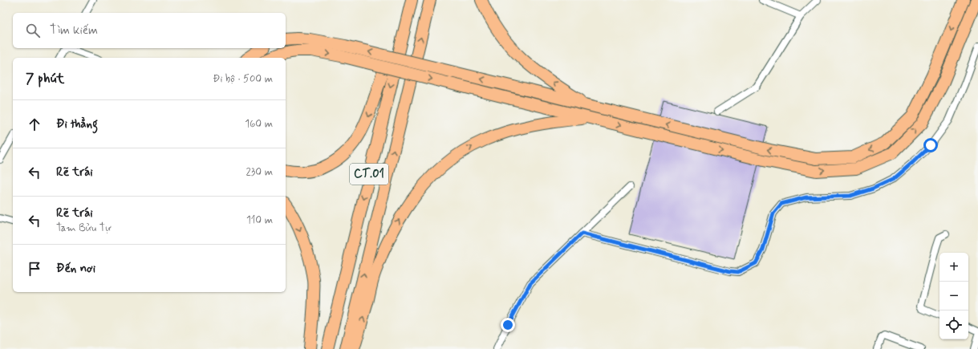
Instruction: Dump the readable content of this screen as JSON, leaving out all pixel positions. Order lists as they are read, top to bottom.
{
  "streets": {
    "highway": ["CT.01"]
  },
  "page": {
    "search": "Tìm kiếm",
    "heading": ["7 phút", "Đi bộ · 500 m"],
    "list": [
      ["Đi thẳng", "160 m"],
      ["Rẽ trái", "230 m"],
      ["Rẽ trái", "Tam Bửu Tự", "110 m"],
      "Đến nơi"
    ],
    "map_buttons": ["+", "−"]
  }
}
